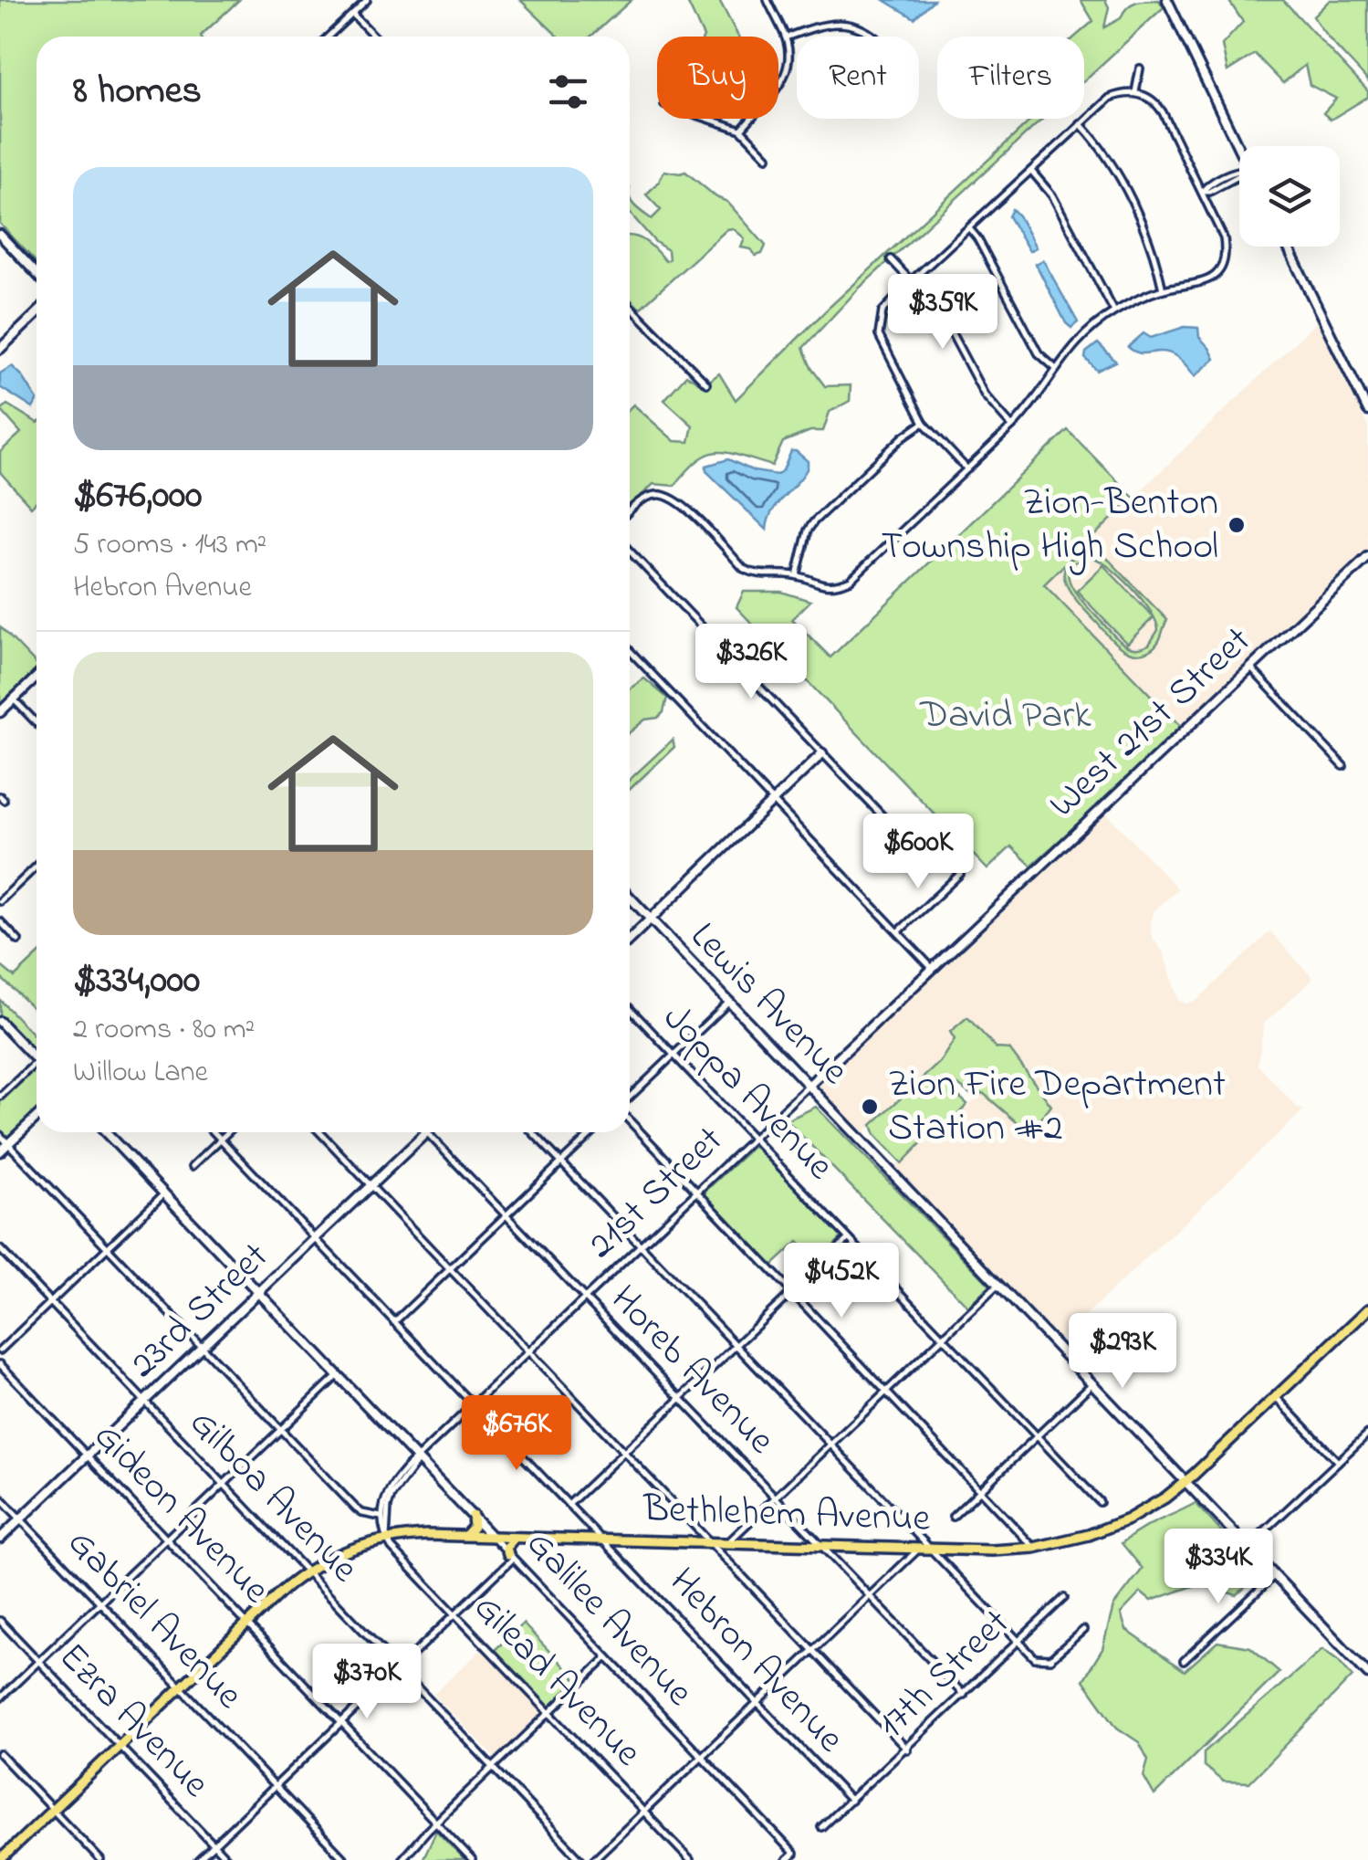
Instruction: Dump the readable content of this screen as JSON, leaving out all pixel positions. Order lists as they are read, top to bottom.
{
  "streets": {
    "main road": ["Bethlehem Avenue"],
    "street": [
      "West 21st Street",
      "Lewis Avenue",
      "Joppa Avenue",
      "21st Street",
      "23rd Street",
      "Horeb Avenue",
      "Gilboa Avenue",
      "Gideon Avenue",
      "Galilee Avenue",
      "Gabriel Avenue",
      "Hebron Avenue",
      "17th Street",
      "Gilead Avenue",
      "Ezra Avenue"
    ]
  },
  "crossings": [
    ["West 21st Street", "21st Street"],
    ["Lewis Avenue", "21st Street"],
    ["Lewis Avenue", "Bethlehem Avenue"],
    ["Joppa Avenue", "21st Street"],
    ["21st Street", "Horeb Avenue"],
    ["21st Street", "Galilee Avenue"],
    ["21st Street", "Hebron Avenue"],
    ["23rd Street", "Horeb Avenue"],
    ["23rd Street", "Gilboa Avenue"],
    ["23rd Street", "Gideon Avenue"],
    ["23rd Street", "Galilee Avenue"],
    ["23rd Street", "Gabriel Avenue"],
    ["23rd Street", "Hebron Avenue"],
    ["Horeb Avenue", "Bethlehem Avenue"],
    ["Horeb Avenue", "17th Street"],
    ["Gilboa Avenue", "Bethlehem Avenue"],
    ["Gideon Avenue", "Bethlehem Avenue"],
    ["Bethlehem Avenue", "Galilee Avenue"],
    ["Bethlehem Avenue", "Gabriel Avenue"],
    ["Bethlehem Avenue", "Hebron Avenue"],
    ["Bethlehem Avenue", "Gilead Avenue"],
    ["Bethlehem Avenue", "Ezra Avenue"],
    ["Hebron Avenue", "17th Street"]
  ],
  "parks": ["David Park"],
  "places": ["Zion-Benton Township High School", "Zion Fire Department Station #2"],
  "page": {
    "chip": ["Buy", "Rent", "Filters"],
    "heading": "8 homes",
    "list": [
      {
        "name": "$676,000",
        "note": "5 rooms · 143 m² · Hebron Avenue"
      },
      {
        "name": "$334,000",
        "note": "2 rooms · 80 m² · Willow Lane"
      }
    ],
    "price": [
      "$359K",
      "$326K",
      "$600K",
      "$452K",
      "$293K",
      "$676K",
      "$334K",
      "$370K"
    ]
  }
}
